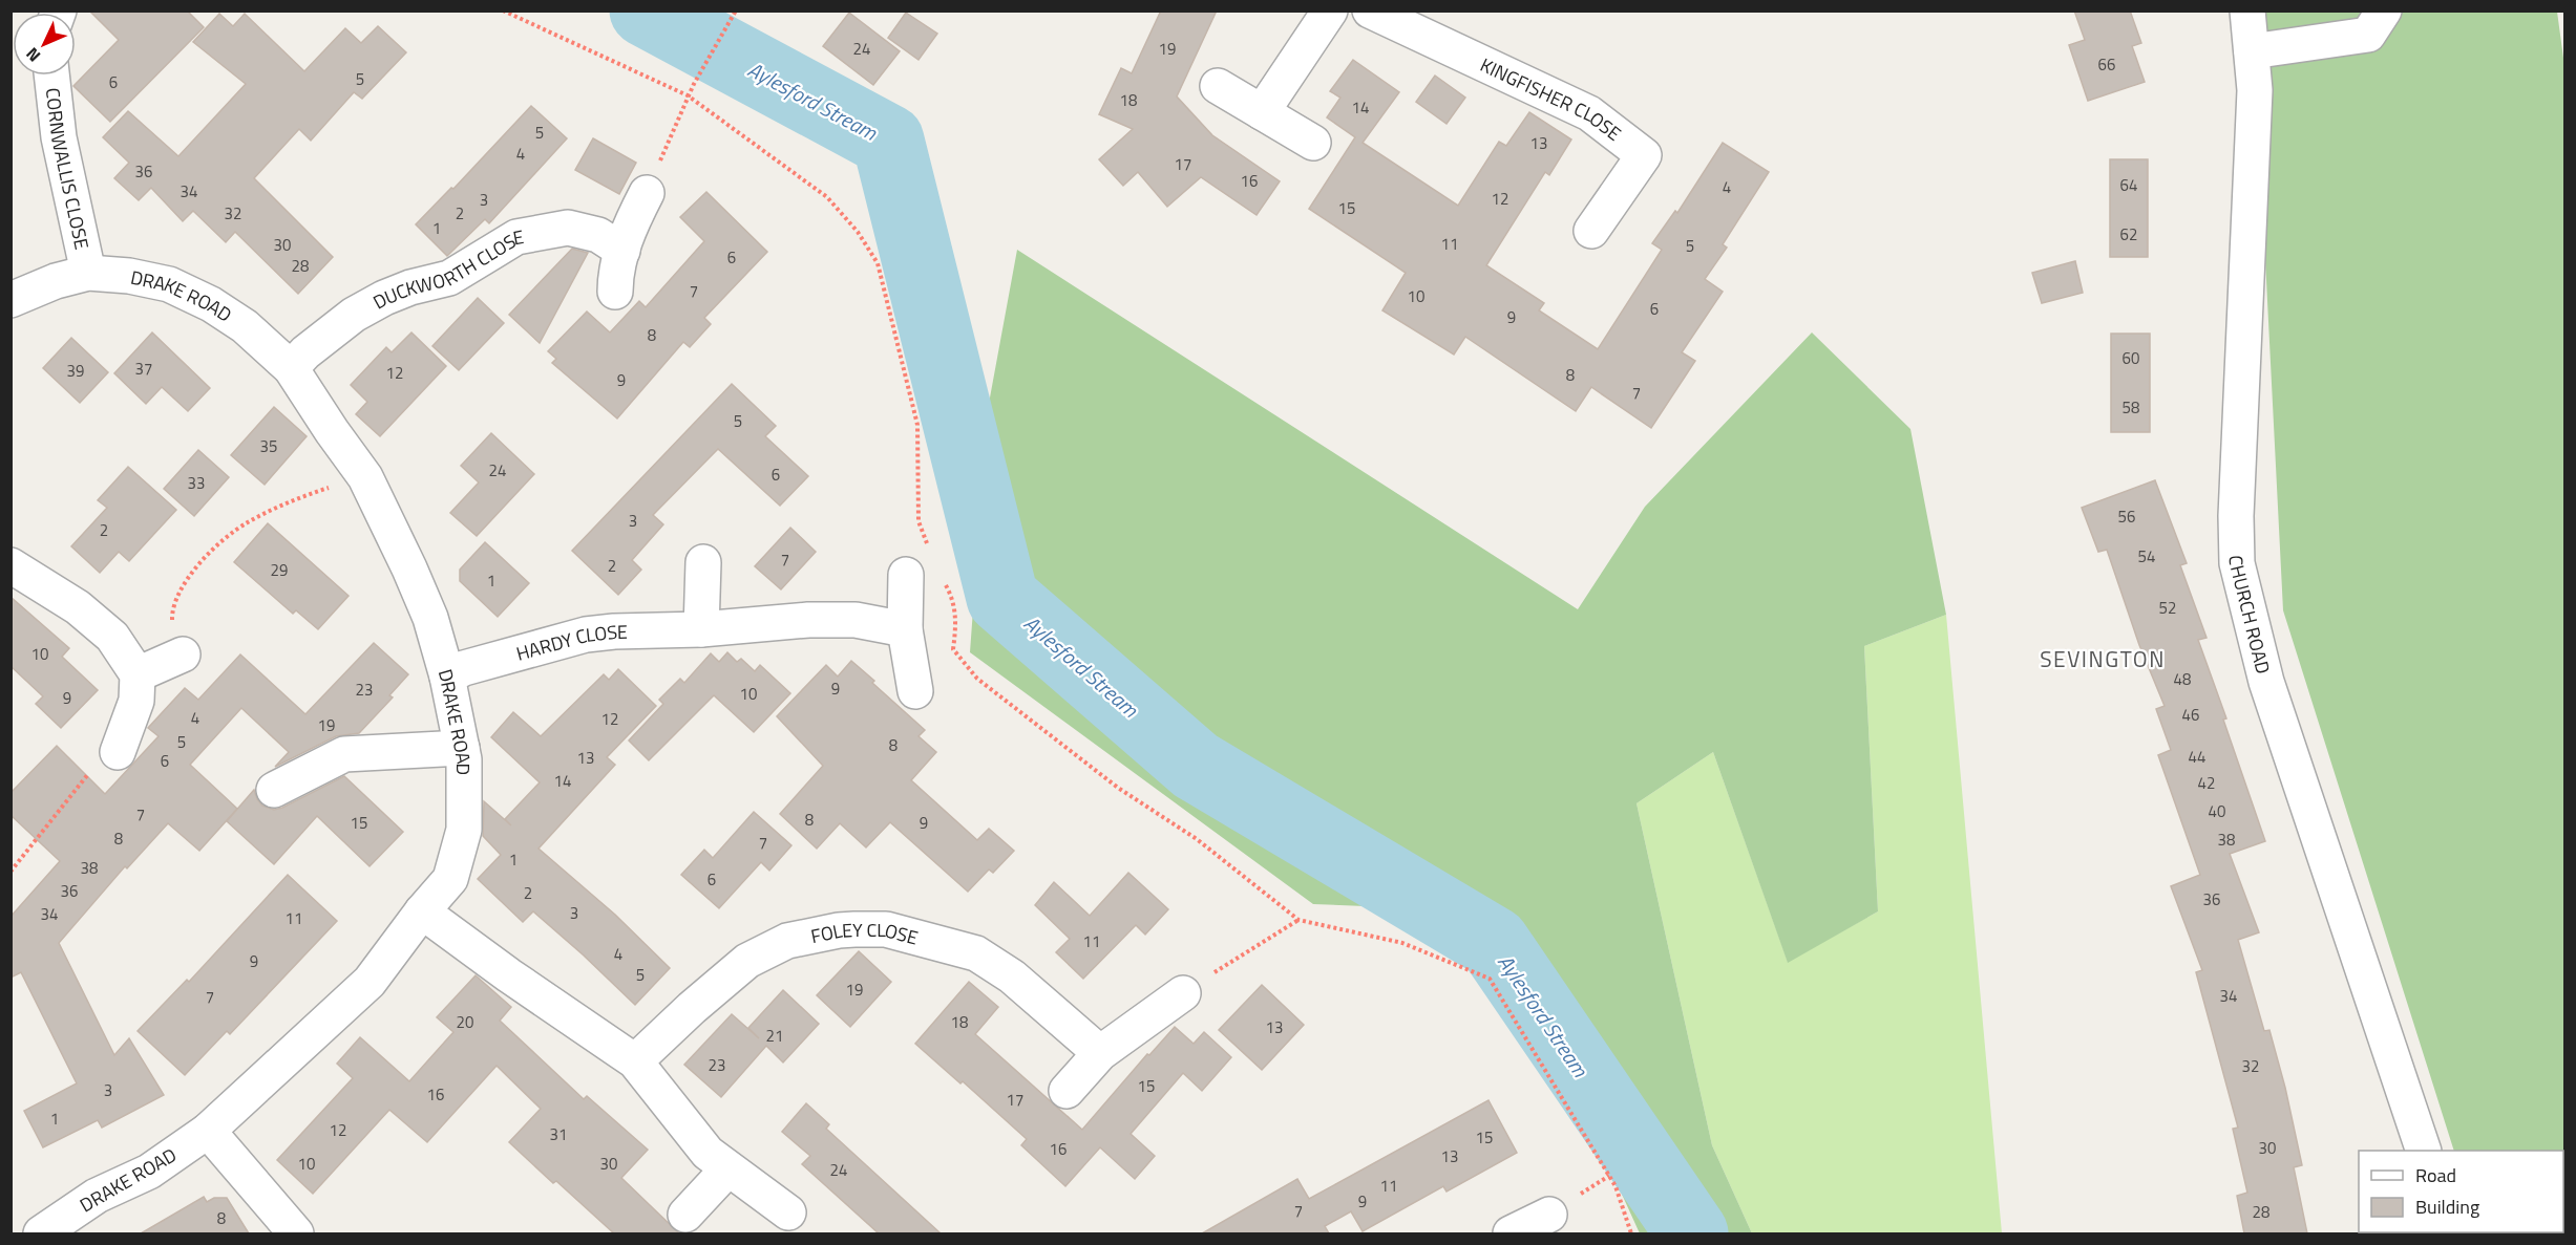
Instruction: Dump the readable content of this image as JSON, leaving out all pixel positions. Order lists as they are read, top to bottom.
{
  "streets": {
    "street": [
      "KINGFISHER CLOSE",
      "CORNWALLIS CLOSE",
      "DUCKWORTH CLOSE",
      "DRAKE ROAD",
      "CHURCH ROAD",
      "HARDY CLOSE",
      "FOLEY CLOSE"
    ]
  },
  "crossings": [
    ["CORNWALLIS CLOSE", "DRAKE ROAD"],
    ["DUCKWORTH CLOSE", "DRAKE ROAD"],
    ["DRAKE ROAD", "HARDY CLOSE"]
  ],
  "districts": ["SEVINGTON"],
  "water": ["Aylesford Stream"],
  "house_numbers": [
    "24",
    "19",
    "66",
    "5",
    "6",
    "18",
    "14",
    "5",
    "13",
    "4",
    "17",
    "36",
    "16",
    "64",
    "4",
    "34",
    "12",
    "3",
    "15",
    "32",
    "2",
    "1",
    "62",
    "11",
    "30",
    "5",
    "6",
    "28",
    "7",
    "10",
    "6",
    "9",
    "8",
    "60",
    "37",
    "39",
    "12",
    "8",
    "9",
    "7",
    "58",
    "5",
    "35",
    "24",
    "6",
    "33",
    "56",
    "3",
    "2",
    "54",
    "7",
    "2",
    "29",
    "1",
    "52",
    "10",
    "48",
    "9",
    "23",
    "10",
    "9",
    "46",
    "4",
    "12",
    "19",
    "5",
    "8",
    "44",
    "13",
    "6",
    "14",
    "42",
    "40",
    "7",
    "8",
    "15",
    "9",
    "8",
    "38",
    "7",
    "1",
    "38",
    "6",
    "36",
    "2",
    "36",
    "3",
    "34",
    "11",
    "11",
    "4",
    "9",
    "5",
    "19",
    "34",
    "7",
    "20",
    "18",
    "13",
    "21",
    "23",
    "32",
    "15",
    "3",
    "16",
    "17",
    "1",
    "12",
    "31",
    "15",
    "30",
    "16",
    "13",
    "10",
    "30",
    "24",
    "11",
    "9",
    "7",
    "28",
    "8"
  ],
  "legend": ["Road", "Building"],
  "north": "bottom left"
}
